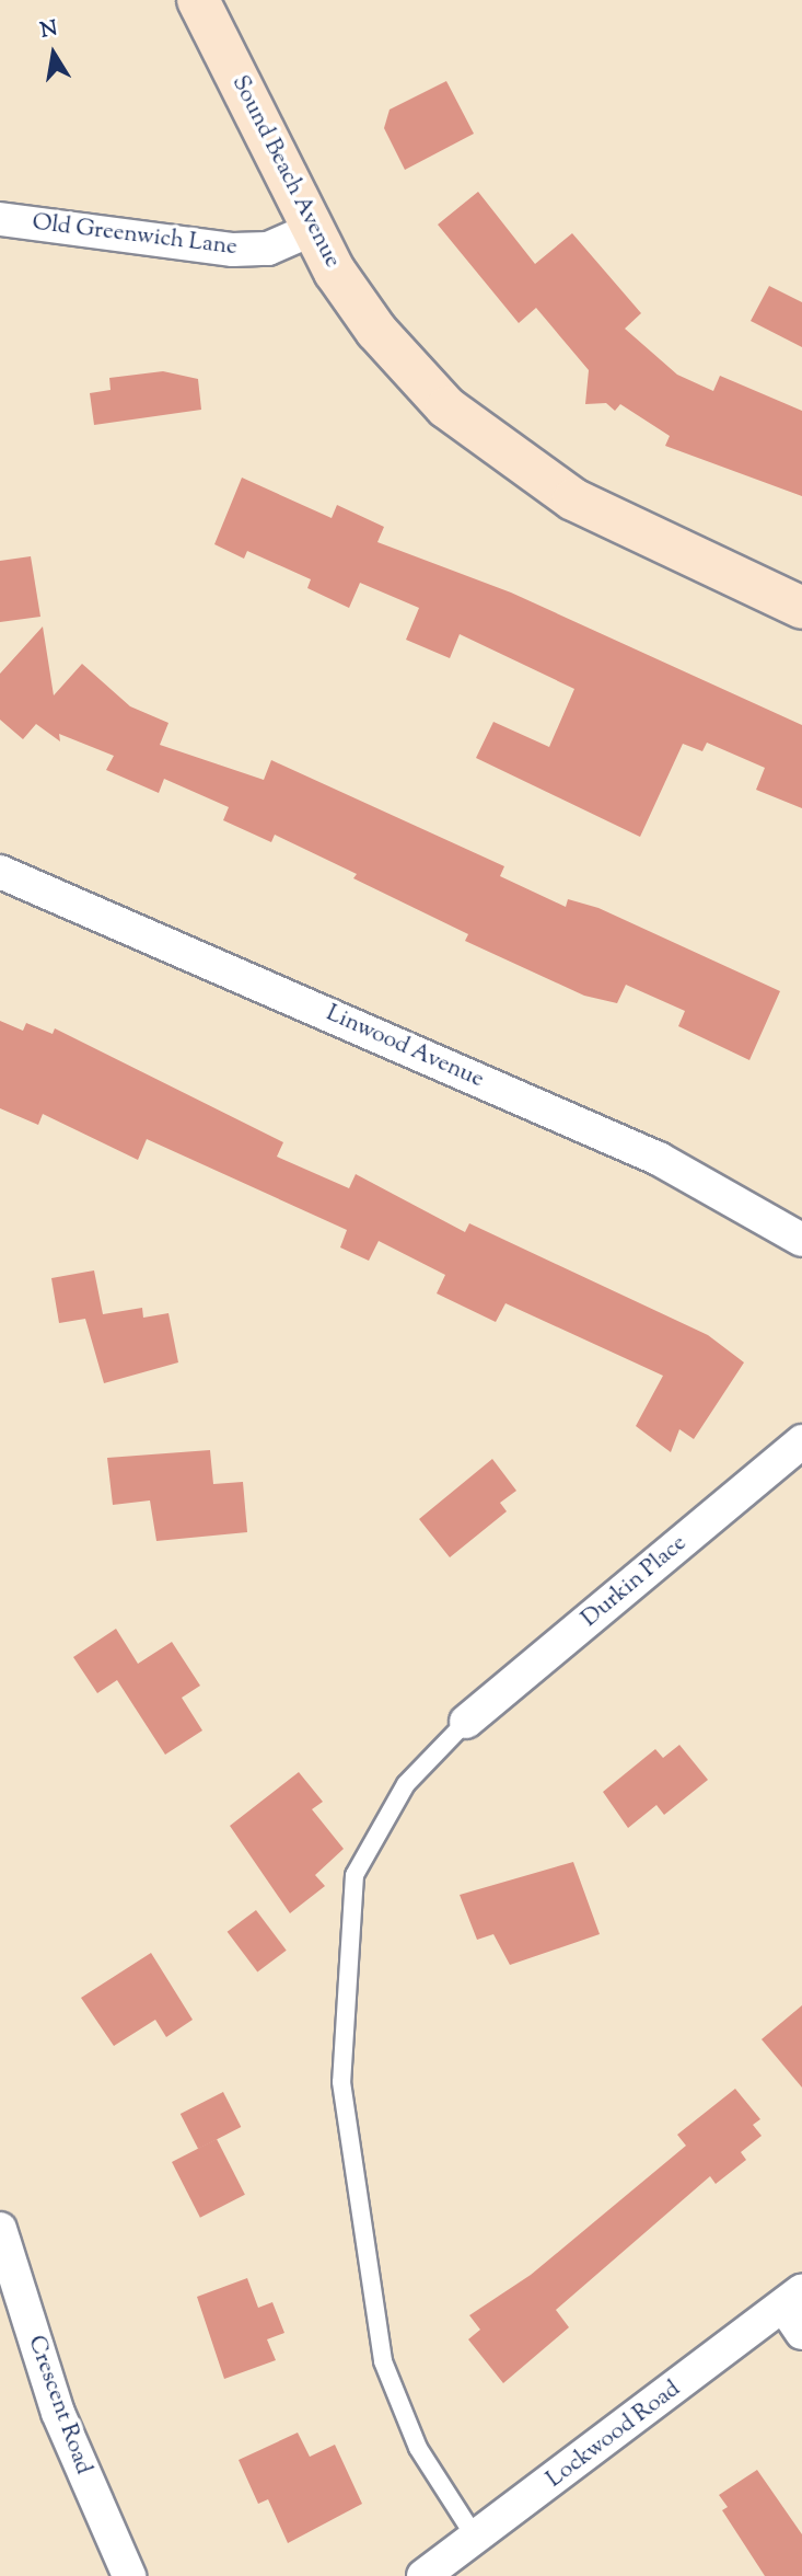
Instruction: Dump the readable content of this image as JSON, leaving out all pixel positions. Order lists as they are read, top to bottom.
{
  "streets": {
    "street": [
      "Sound Beach Avenue",
      "Old Greenwich Lane",
      "Linwood Avenue",
      "Durkin Place",
      "Crescent Road",
      "Lockwood Road"
    ]
  },
  "crossings": [
    ["Sound Beach Avenue", "Old Greenwich Lane"]
  ],
  "north": "top"
}
